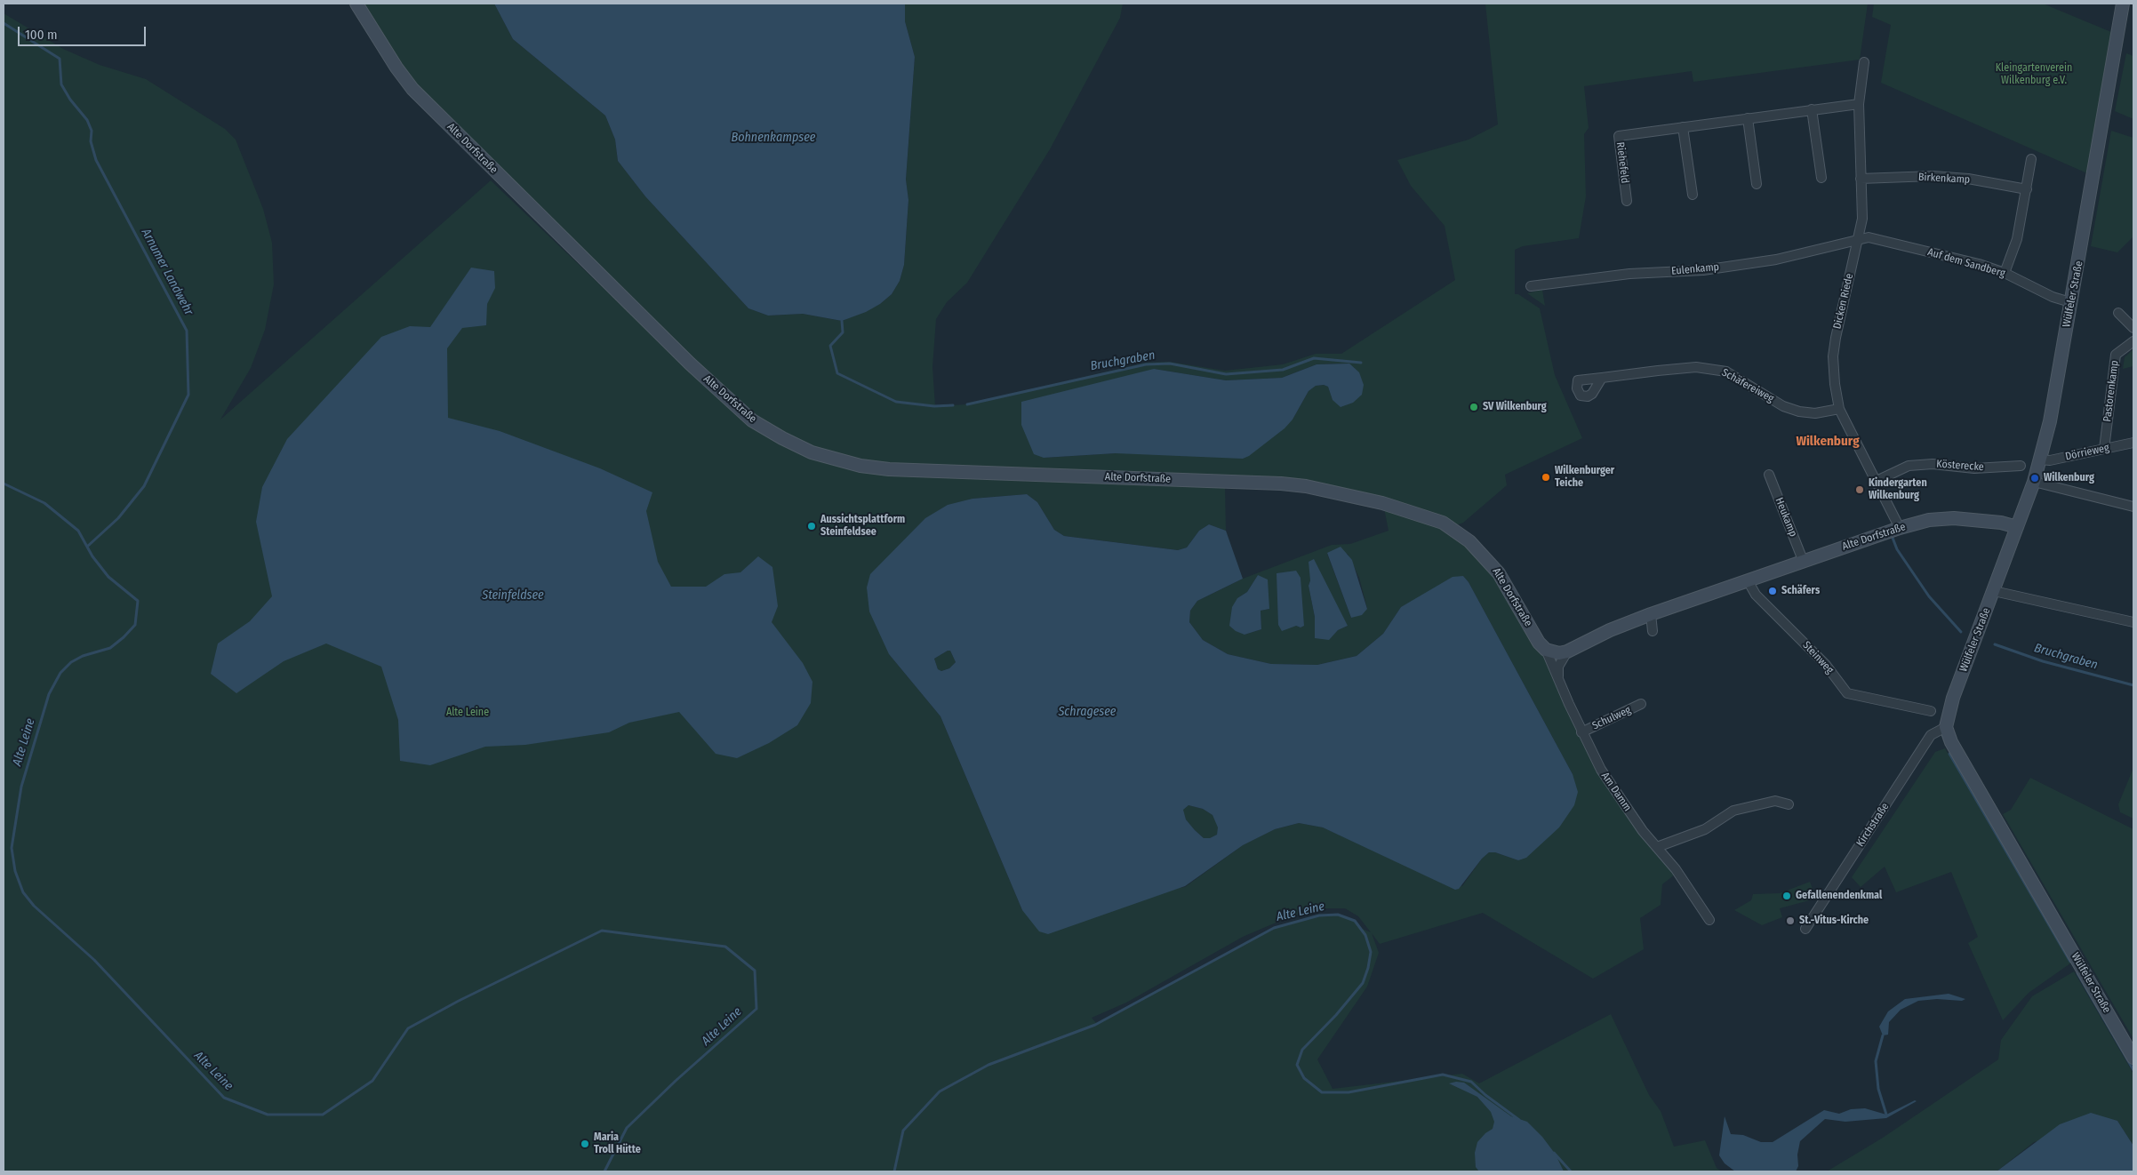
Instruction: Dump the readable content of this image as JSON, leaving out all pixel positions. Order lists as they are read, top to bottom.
{
  "streets": {
    "street": [
      "Alte Dorfstraße",
      "Riehefeld",
      "Birkenkamp",
      "Auf dem Sandberg",
      "Eulenkamp",
      "Wülfeler Straße",
      "Dicken Riede",
      "Schäfereiweg",
      "Pastorenkamp",
      "Dörrieweg",
      "Kösterecke",
      "Heukamp",
      "Steinweg",
      "Schulweg",
      "Am Damm",
      "Kirchstraße"
    ]
  },
  "crossings": [
    ["Alte Dorfstraße", "Wülfeler Straße"],
    ["Alte Dorfstraße", "Dicken Riede"],
    ["Alte Dorfstraße", "Heukamp"],
    ["Alte Dorfstraße", "Steinweg"],
    ["Alte Dorfstraße", "Am Damm"],
    ["Riehefeld", "Dicken Riede"],
    ["Birkenkamp", "Dicken Riede"],
    ["Auf dem Sandberg", "Eulenkamp"],
    ["Auf dem Sandberg", "Wülfeler Straße"],
    ["Auf dem Sandberg", "Dicken Riede"],
    ["Eulenkamp", "Dicken Riede"],
    ["Wülfeler Straße", "Dörrieweg"],
    ["Wülfeler Straße", "Kirchstraße"],
    ["Dicken Riede", "Schäfereiweg"],
    ["Dicken Riede", "Kösterecke"],
    ["Pastorenkamp", "Dörrieweg"],
    ["Schulweg", "Am Damm"]
  ],
  "districts": ["Wilkenburg"],
  "water": [
    "Bohnenkampsee",
    "Arnumer Landwehr",
    "Bruchgraben",
    "Steinfeldsee",
    "Schragesee",
    "Alte Leine"
  ],
  "parks": ["Kleingartenverein Wilkenburg e.V.", "Alte Leine"],
  "places": [
    "SV Wilkenburg",
    "Wilkenburger Teiche",
    "Wilkenburg",
    "Kindergarten Wilkenburg",
    "Aussichtsplattform Steinfeldsee",
    "Schäfers",
    "Gefallenendenkmal",
    "St.-Vitus-Kirche",
    "Maria Troll Hütte"
  ],
  "scale_bar": "100 m"
}
